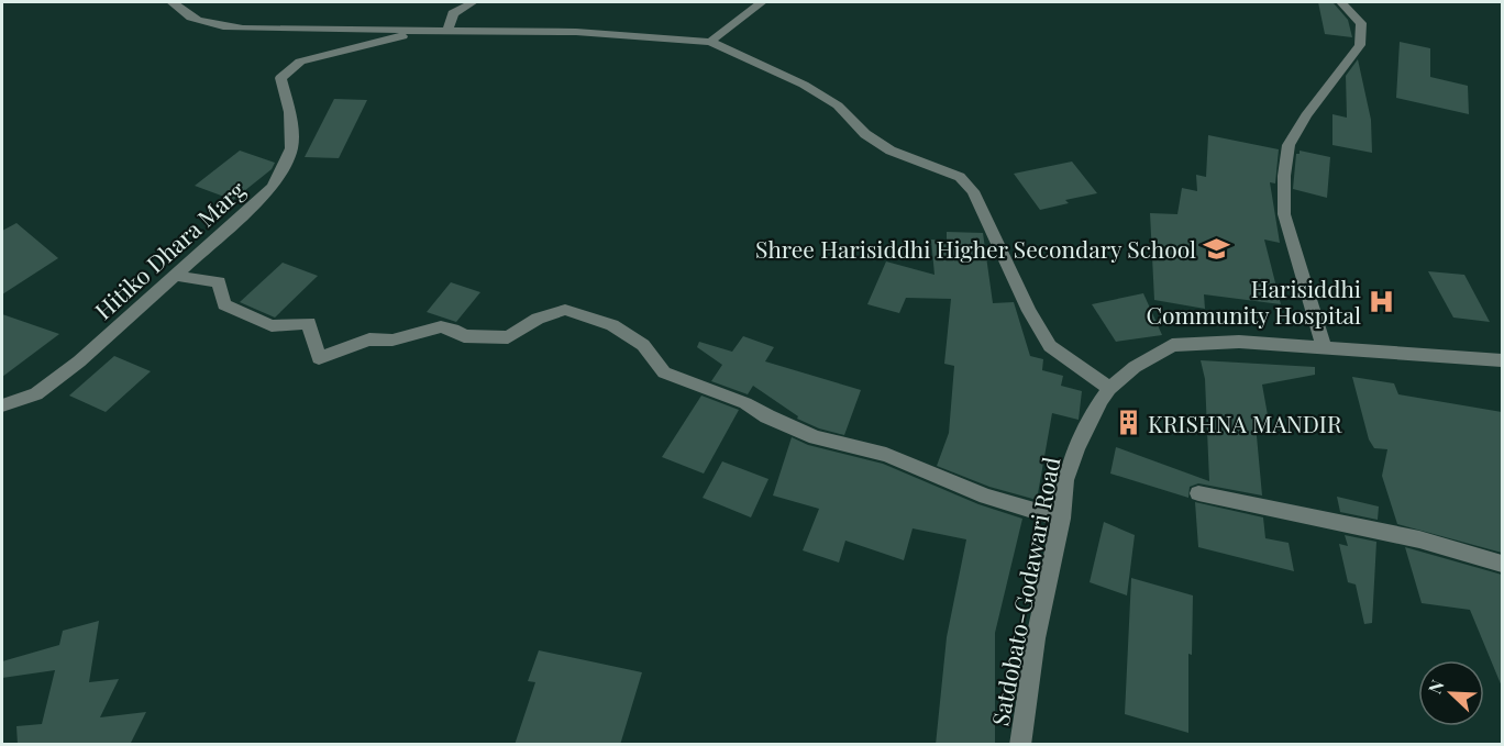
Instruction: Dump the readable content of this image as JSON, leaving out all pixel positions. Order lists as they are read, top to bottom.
{
  "streets": {
    "street": ["Hitiko Dhara Marg", "Satdobato-Godawari Road"]
  },
  "places": {
    "school or university": ["Shree Harisiddhi Higher Secondary School"],
    "hospital": ["Harisiddhi Community Hospital"],
    "building": ["KRISHNA MANDIR"]
  },
  "north": "top left"
}
